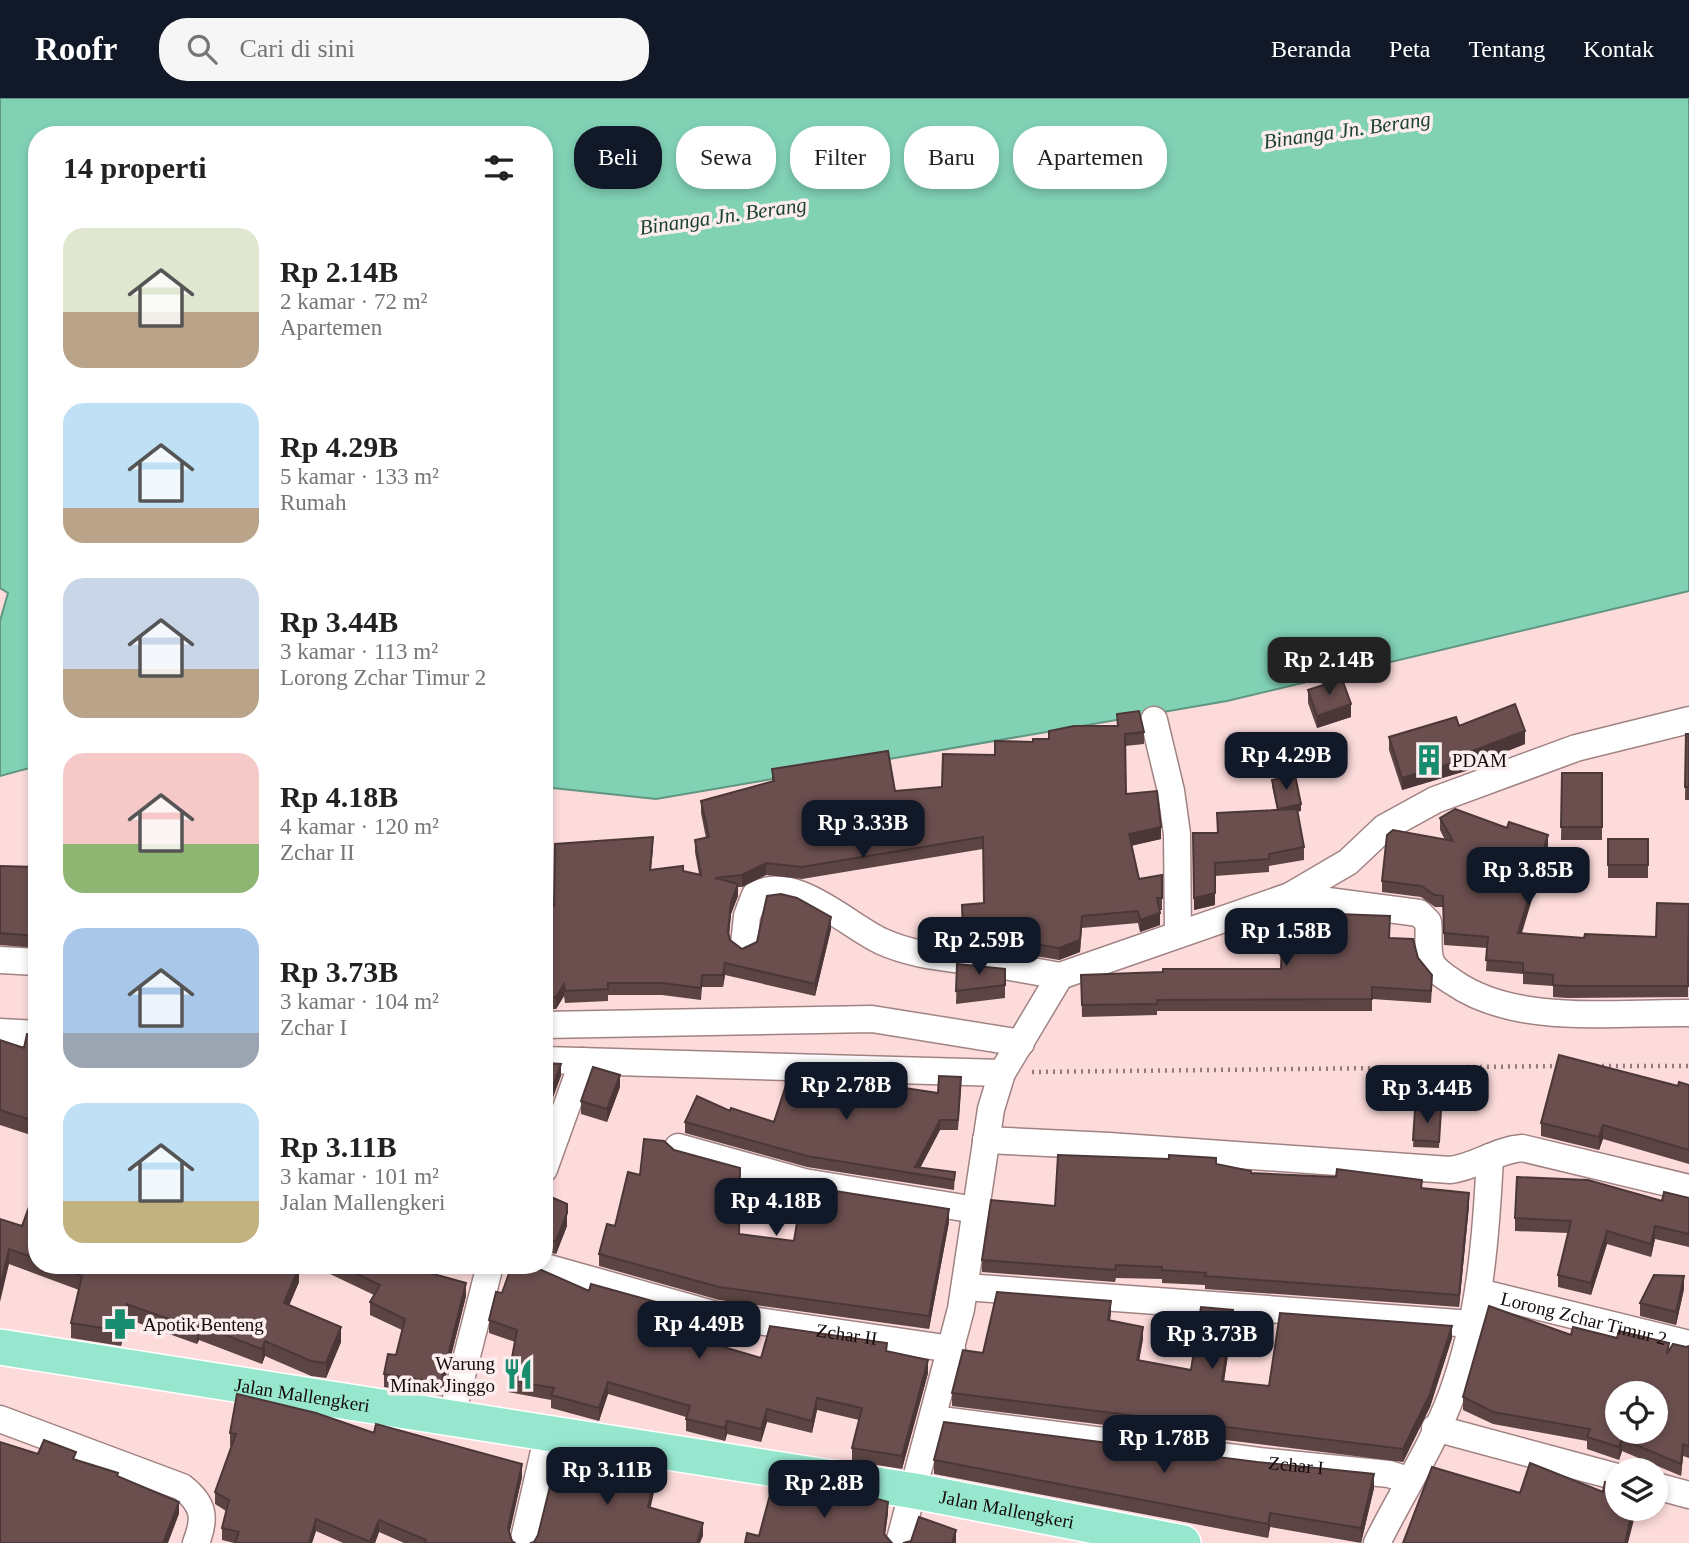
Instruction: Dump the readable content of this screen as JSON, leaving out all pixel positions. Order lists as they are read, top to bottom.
{
  "streets": {
    "main road": ["Jalan Mallengkeri"],
    "street": ["Lorong Zchar Timur 2", "Zchar II", "Zchar I"]
  },
  "water": ["Binanga Jn. Berang"],
  "places": {
    "building": ["PDAM"],
    "pharmacy": ["Apotik Benteng"],
    "restaurant": ["Warung Minak Jinggo"]
  },
  "page": {
    "header": "Roofr",
    "search": "Cari di sini",
    "nav": [
      "Beranda",
      "Peta",
      "Tentang",
      "Kontak"
    ],
    "chip": [
      "Beli",
      "Sewa",
      "Filter",
      "Baru",
      "Apartemen"
    ],
    "heading": "14 properti",
    "list": [
      {
        "name": "Rp 2.14B",
        "note": "2 kamar · 72 m² · Apartemen"
      },
      {
        "name": "Rp 4.29B",
        "note": "5 kamar · 133 m² · Rumah"
      },
      {
        "name": "Rp 3.44B",
        "note": "3 kamar · 113 m² · Lorong Zchar Timur 2"
      },
      {
        "name": "Rp 4.18B",
        "note": "4 kamar · 120 m² · Zchar II"
      },
      {
        "name": "Rp 3.73B",
        "note": "3 kamar · 104 m² · Zchar I"
      },
      {
        "name": "Rp 3.11B",
        "note": "3 kamar · 101 m² · Jalan Mallengkeri"
      }
    ],
    "price": [
      "Rp 2.14B",
      "Rp 4.29B",
      "Rp 3.33B",
      "Rp 3.85B",
      "Rp 1.58B",
      "Rp 2.59B",
      "Rp 2.78B",
      "Rp 3.44B",
      "Rp 4.18B",
      "Rp 4.49B",
      "Rp 3.73B",
      "Rp 1.78B",
      "Rp 3.11B",
      "Rp 2.8B"
    ]
  }
}
